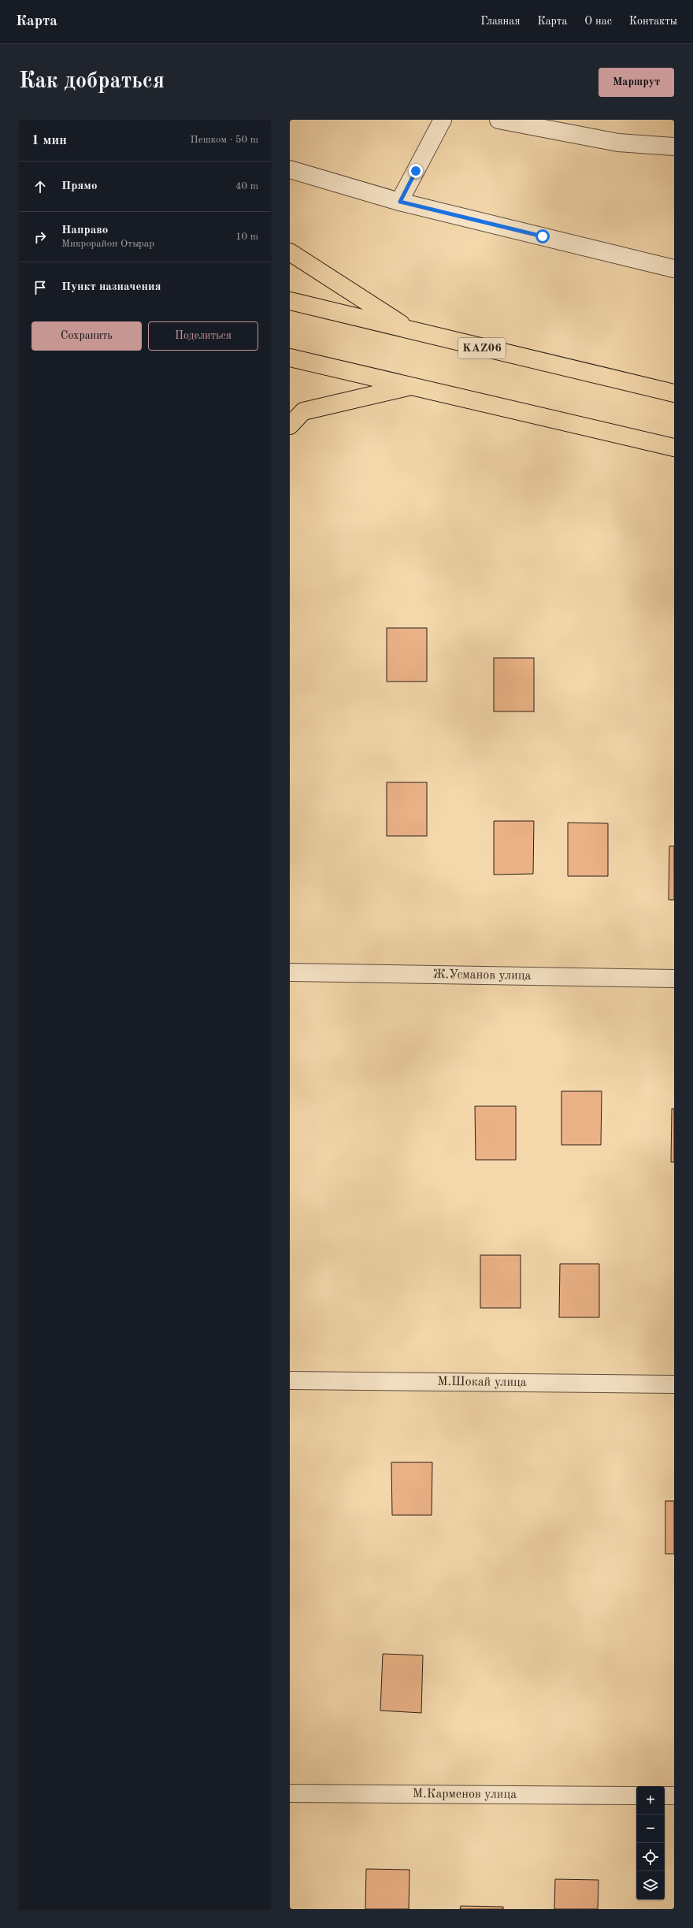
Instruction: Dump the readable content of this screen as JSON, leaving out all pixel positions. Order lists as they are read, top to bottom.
{
  "streets": {
    "highway": ["KАZ06"],
    "street": ["Ж.Усманов улица", "М.Шокай улица", "М.Карменов улица"]
  },
  "page": {
    "header": "Карта",
    "nav": [
      "Главная",
      "Карта",
      "О нас",
      "Контакты"
    ],
    "buttons": [
      "Маршрут",
      ["Сохранить", "Поделиться"]
    ],
    "title": "Как добраться",
    "heading": ["1 мин", "Пешком · 50 m"],
    "list": [
      ["Прямо", "40 m"],
      ["Направо", "Микрорайон Отырар", "10 m"],
      "Пункт назначения"
    ],
    "map_buttons": ["+", "−"]
  }
}
